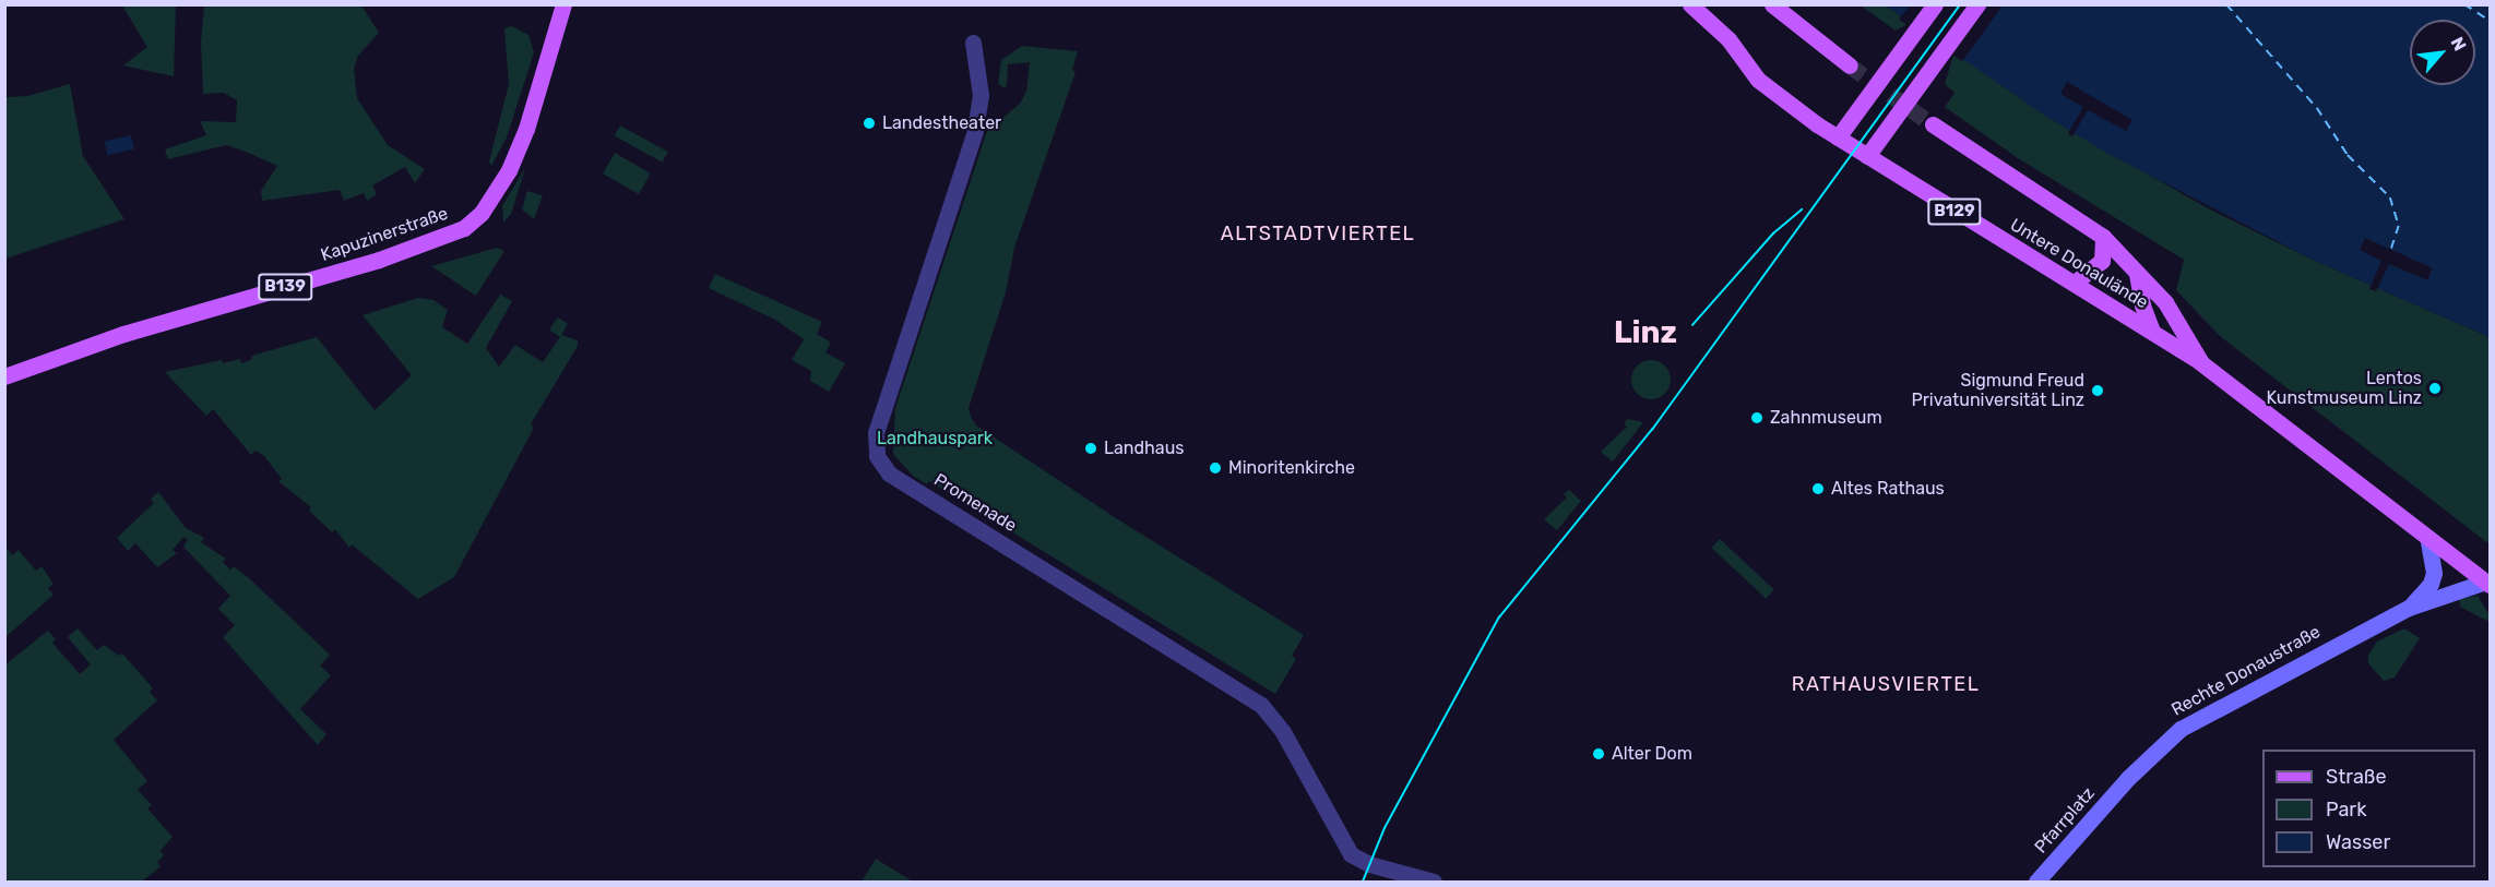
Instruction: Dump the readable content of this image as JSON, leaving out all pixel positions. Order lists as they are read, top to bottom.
{
  "streets": {
    "main road": [
      "B129",
      "Kapuzinerstraße",
      "Untere Donaulände",
      "B139",
      "Rechte Donaustraße",
      "Pfarrplatz"
    ],
    "street": ["Promenade"]
  },
  "crossings": [
    ["B129", "Untere Donaulände"],
    ["Untere Donaulände", "Rechte Donaustraße"],
    ["Rechte Donaustraße", "Pfarrplatz"]
  ],
  "districts": ["ALTSTADTVIERTEL", "Linz", "RATHAUSVIERTEL"],
  "parks": ["Landhauspark"],
  "places": [
    "Landestheater",
    "Lentos Kunstmuseum Linz",
    "Sigmund Freud Privatuniversität Linz",
    "Zahnmuseum",
    "Landhaus",
    "Minoritenkirche",
    "Altes Rathaus",
    "Alter Dom"
  ],
  "legend": ["Straße", "Park", "Wasser"],
  "north": "top right"
}
